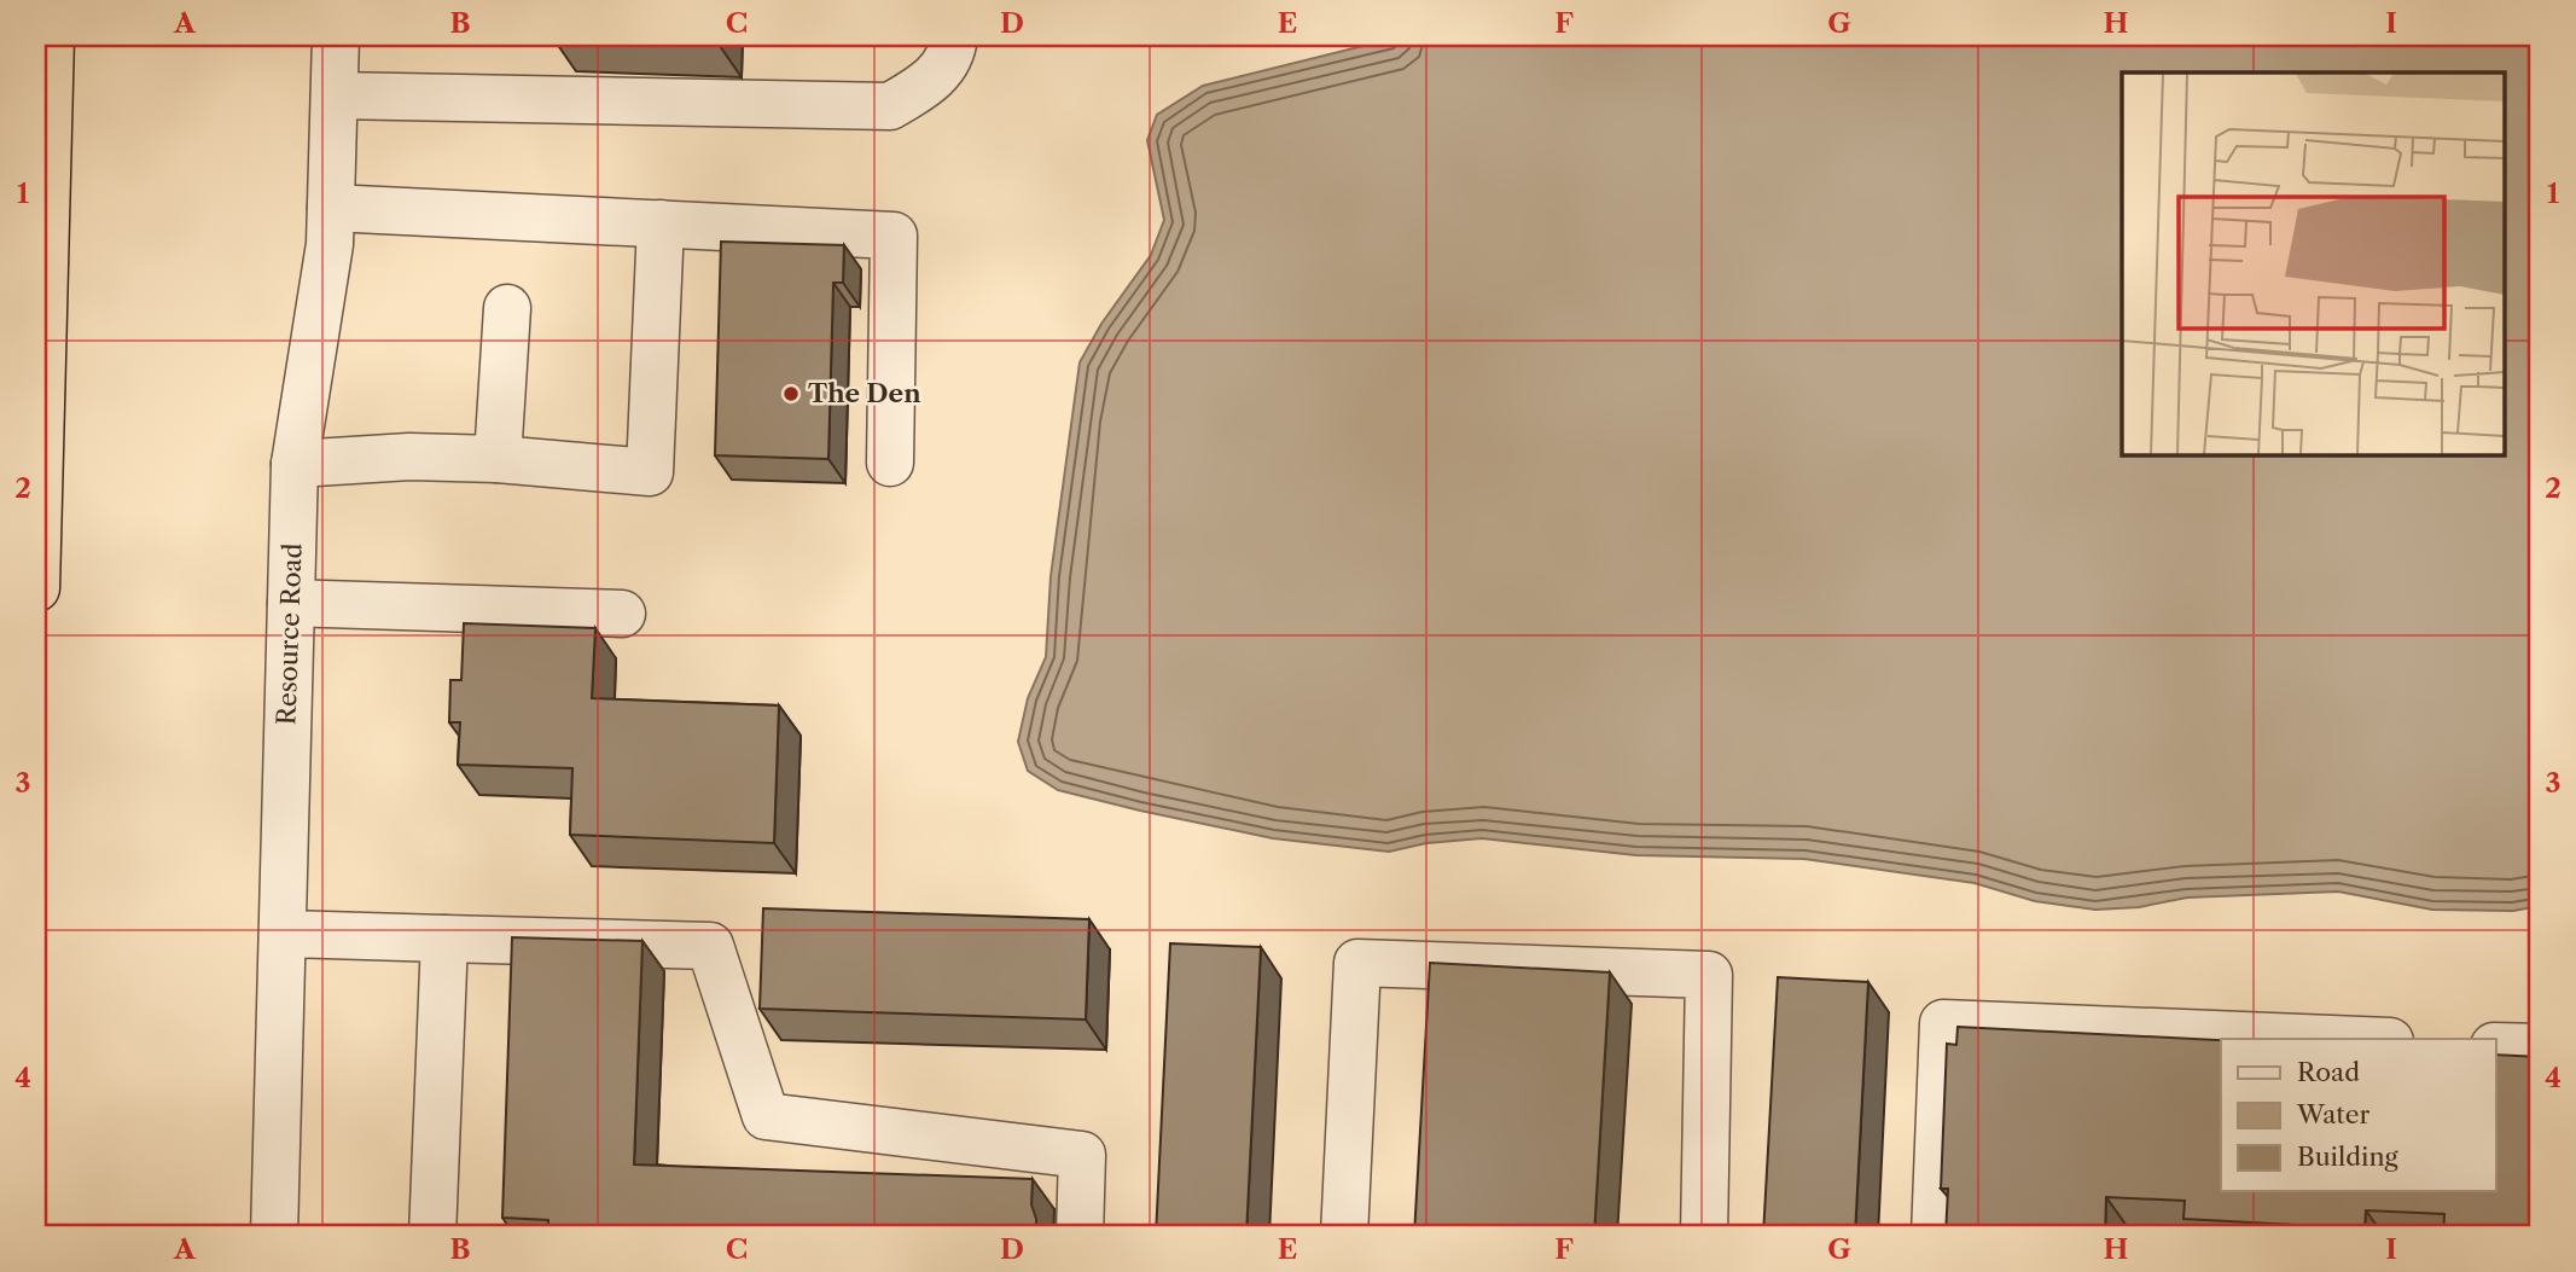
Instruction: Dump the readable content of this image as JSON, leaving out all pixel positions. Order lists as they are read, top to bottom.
{
  "streets": {
    "street": ["Resource Road"]
  },
  "places": ["The Den"],
  "legend": ["Road", "Water", "Building"],
  "grid": {
    "columns": [
      "A",
      "B",
      "C",
      "D",
      "E",
      "F",
      "G",
      "H",
      "I"
    ],
    "rows": [
      "1",
      "2",
      "3",
      "4"
    ]
  }
}
